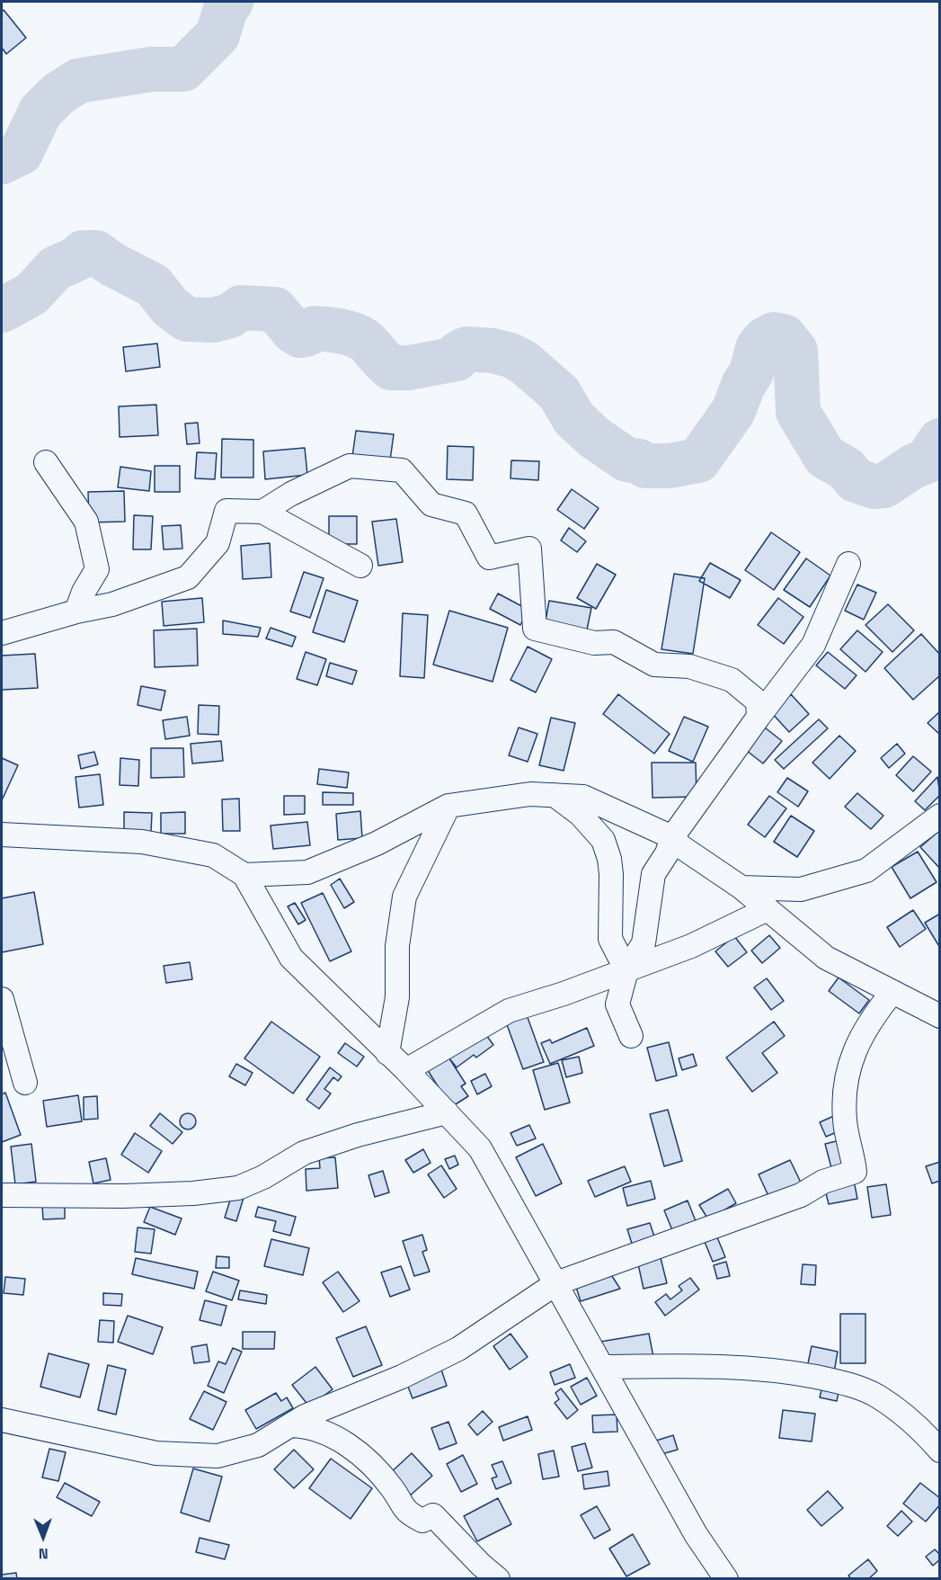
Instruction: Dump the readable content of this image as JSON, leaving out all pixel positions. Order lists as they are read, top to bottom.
{
  "north": "bottom"
}
